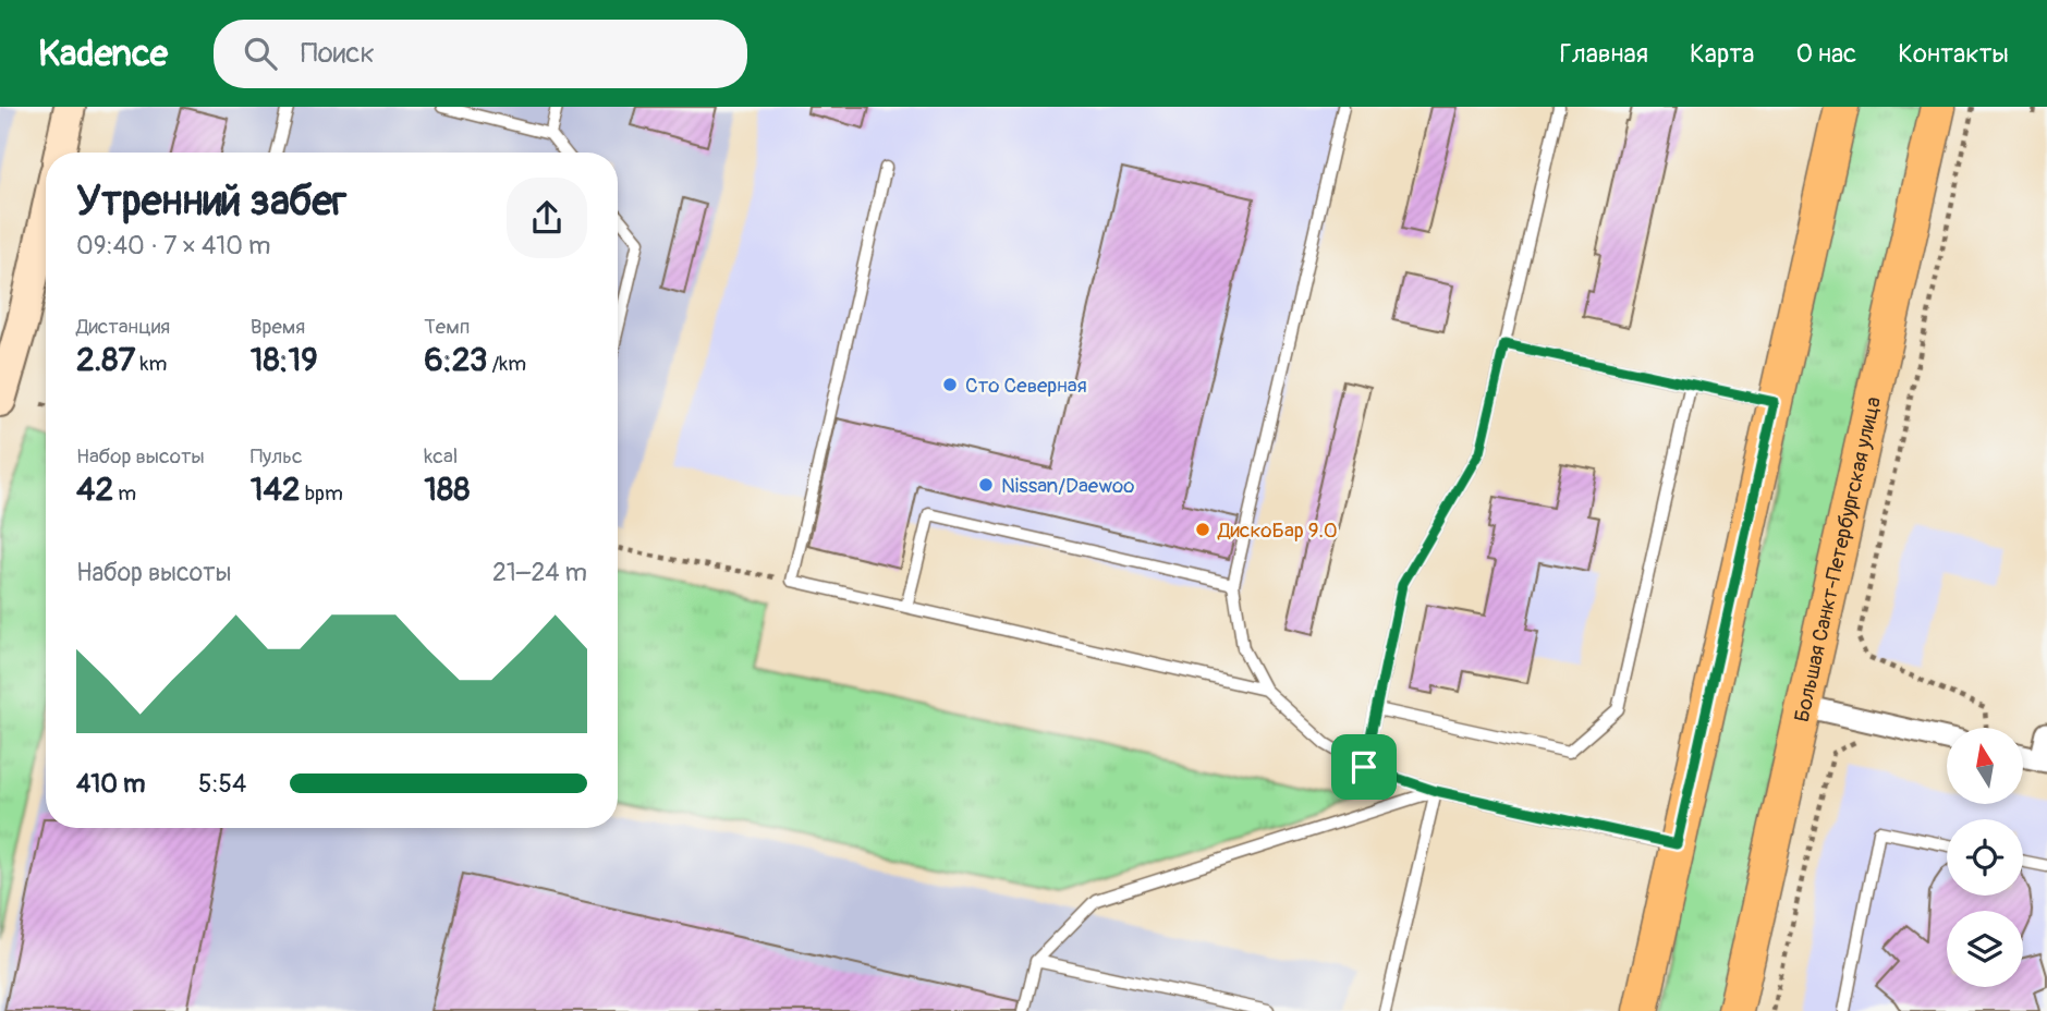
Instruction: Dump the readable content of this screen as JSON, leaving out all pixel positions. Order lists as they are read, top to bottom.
{
  "streets": {
    "main road": ["Большая Санкт-Петербургская улица"]
  },
  "places": ["Сто Северная", "Nissan/Daewoo", "ДискоБар 9.0"],
  "north": "top",
  "page": {
    "header": "Kadence",
    "search": "Поиск",
    "nav": [
      "Главная",
      "Карта",
      "О нас",
      "Контакты"
    ],
    "heading": ["Утренний забег", "09:40 · 7 × 410 m"],
    "stats": [
      ["Дистанция", "2.87 km"],
      ["Время", "18:19"],
      ["Темп", "6:23 /km"],
      ["Набор высоты", "42 m"],
      ["Пульс", "142 bpm"],
      ["kcal", "188"]
    ],
    "chart": ["Набор высоты", "21–24 m"],
    "list": [
      {
        "name": "410 m",
        "note": "5:54"
      }
    ]
  }
}
